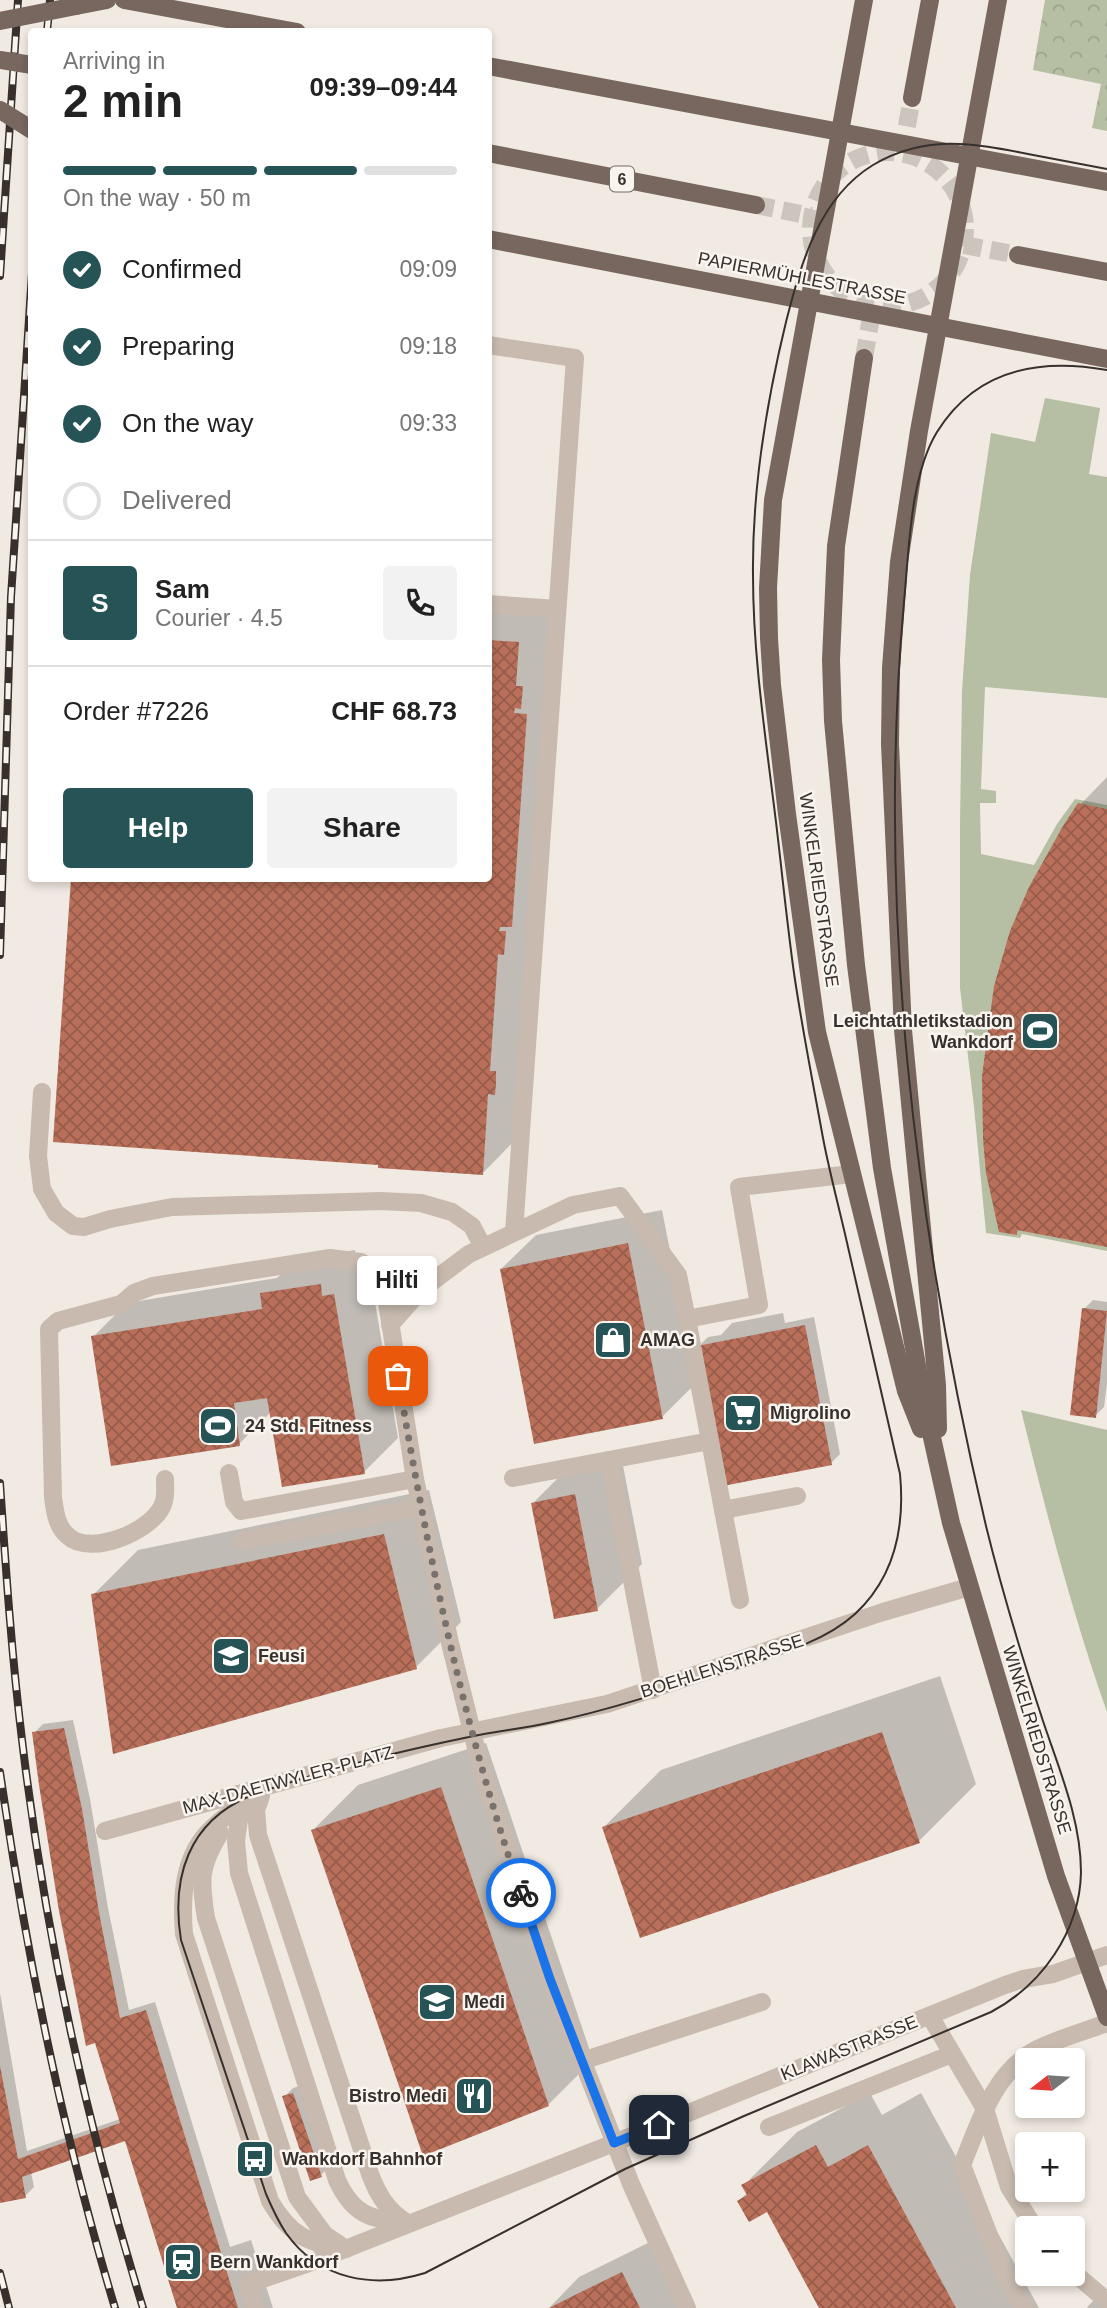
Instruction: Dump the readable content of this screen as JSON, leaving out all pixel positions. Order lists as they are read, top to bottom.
{
  "streets": {
    "main road": ["6", "PAPIERMÜHLESTRASSE", "WINKELRIEDSTRASSE"],
    "street": ["BOEHLENSTRASSE", "MAX-DAETWYLER-PLATZ", "KLAWASTRASSE"]
  },
  "crossings": [
    ["PAPIERMÜHLESTRASSE", "WINKELRIEDSTRASSE"],
    ["WINKELRIEDSTRASSE", "BOEHLENSTRASSE"],
    ["WINKELRIEDSTRASSE", "KLAWASTRASSE"],
    ["BOEHLENSTRASSE", "MAX-DAETWYLER-PLATZ"]
  ],
  "places": {
    "sports": ["Leichtathletikstadion Wankdorf", "24 Std. Fitness"],
    "shop": ["AMAG"],
    "other": ["Hilti"],
    "supermarket": ["Migrolino"],
    "school or university": ["Feusi", "Medi"],
    "restaurant": ["Bistro Medi"],
    "bus stop": ["Wankdorf Bahnhof"],
    "station": ["Bern Wankdorf"]
  },
  "north": "left",
  "page": {
    "heading": ["2 min", "Arriving in", "09:39–09:44"],
    "panel": [
      "Sam",
      "Courier · 4.5",
      "Order #7226",
      "CHF 68.73"
    ],
    "bar": "On the way · 50 m",
    "list": [
      ["Confirmed", "09:09"],
      ["Preparing", "09:18"],
      ["On the way", "09:33"],
      "Delivered"
    ],
    "round": "S",
    "buttons": ["Help", "Share"],
    "bubble": "Hilti",
    "map_buttons": ["+", "−"]
  }
}
